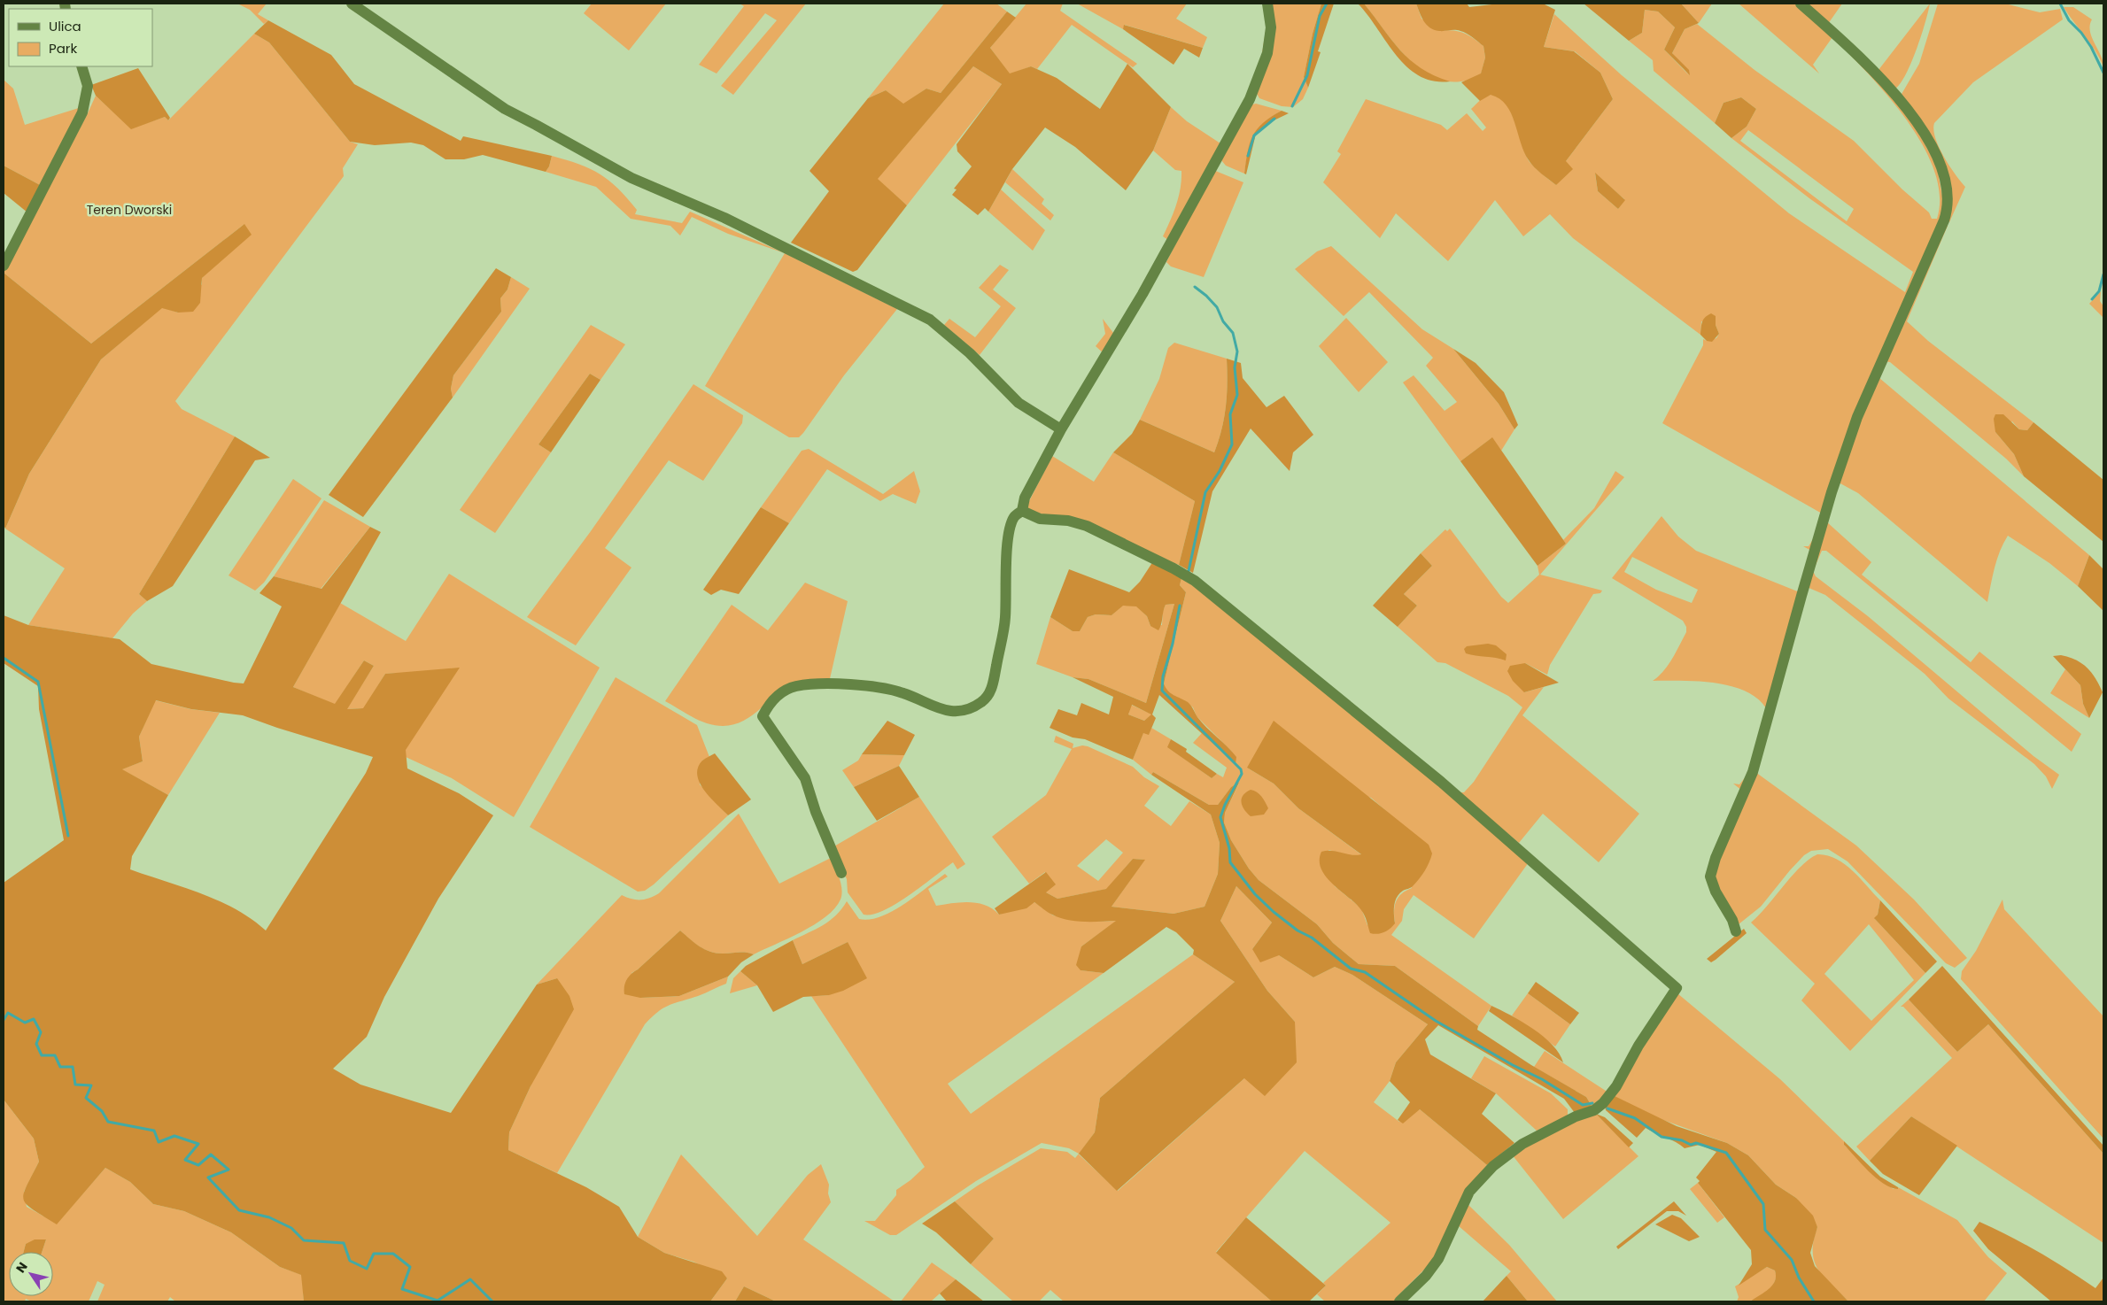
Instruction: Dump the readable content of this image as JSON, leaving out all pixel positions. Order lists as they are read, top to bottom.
{
  "parks": ["Teren Dworski"],
  "legend": ["Ulica", "Park"],
  "north": "top left"
}
